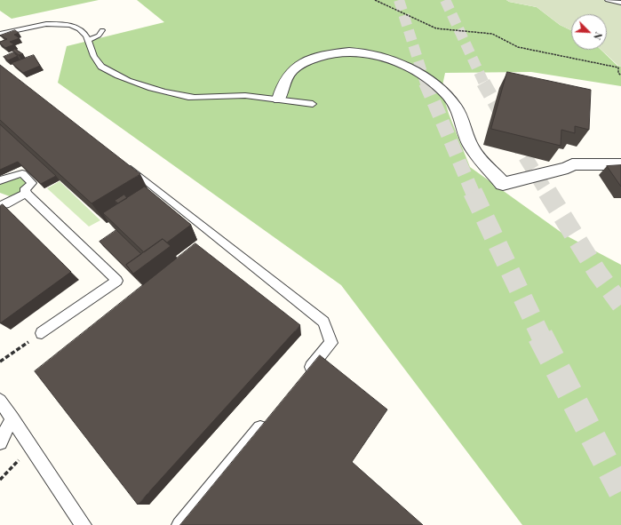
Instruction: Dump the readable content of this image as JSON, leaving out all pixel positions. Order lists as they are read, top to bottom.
{
  "north": "bottom right"
}
